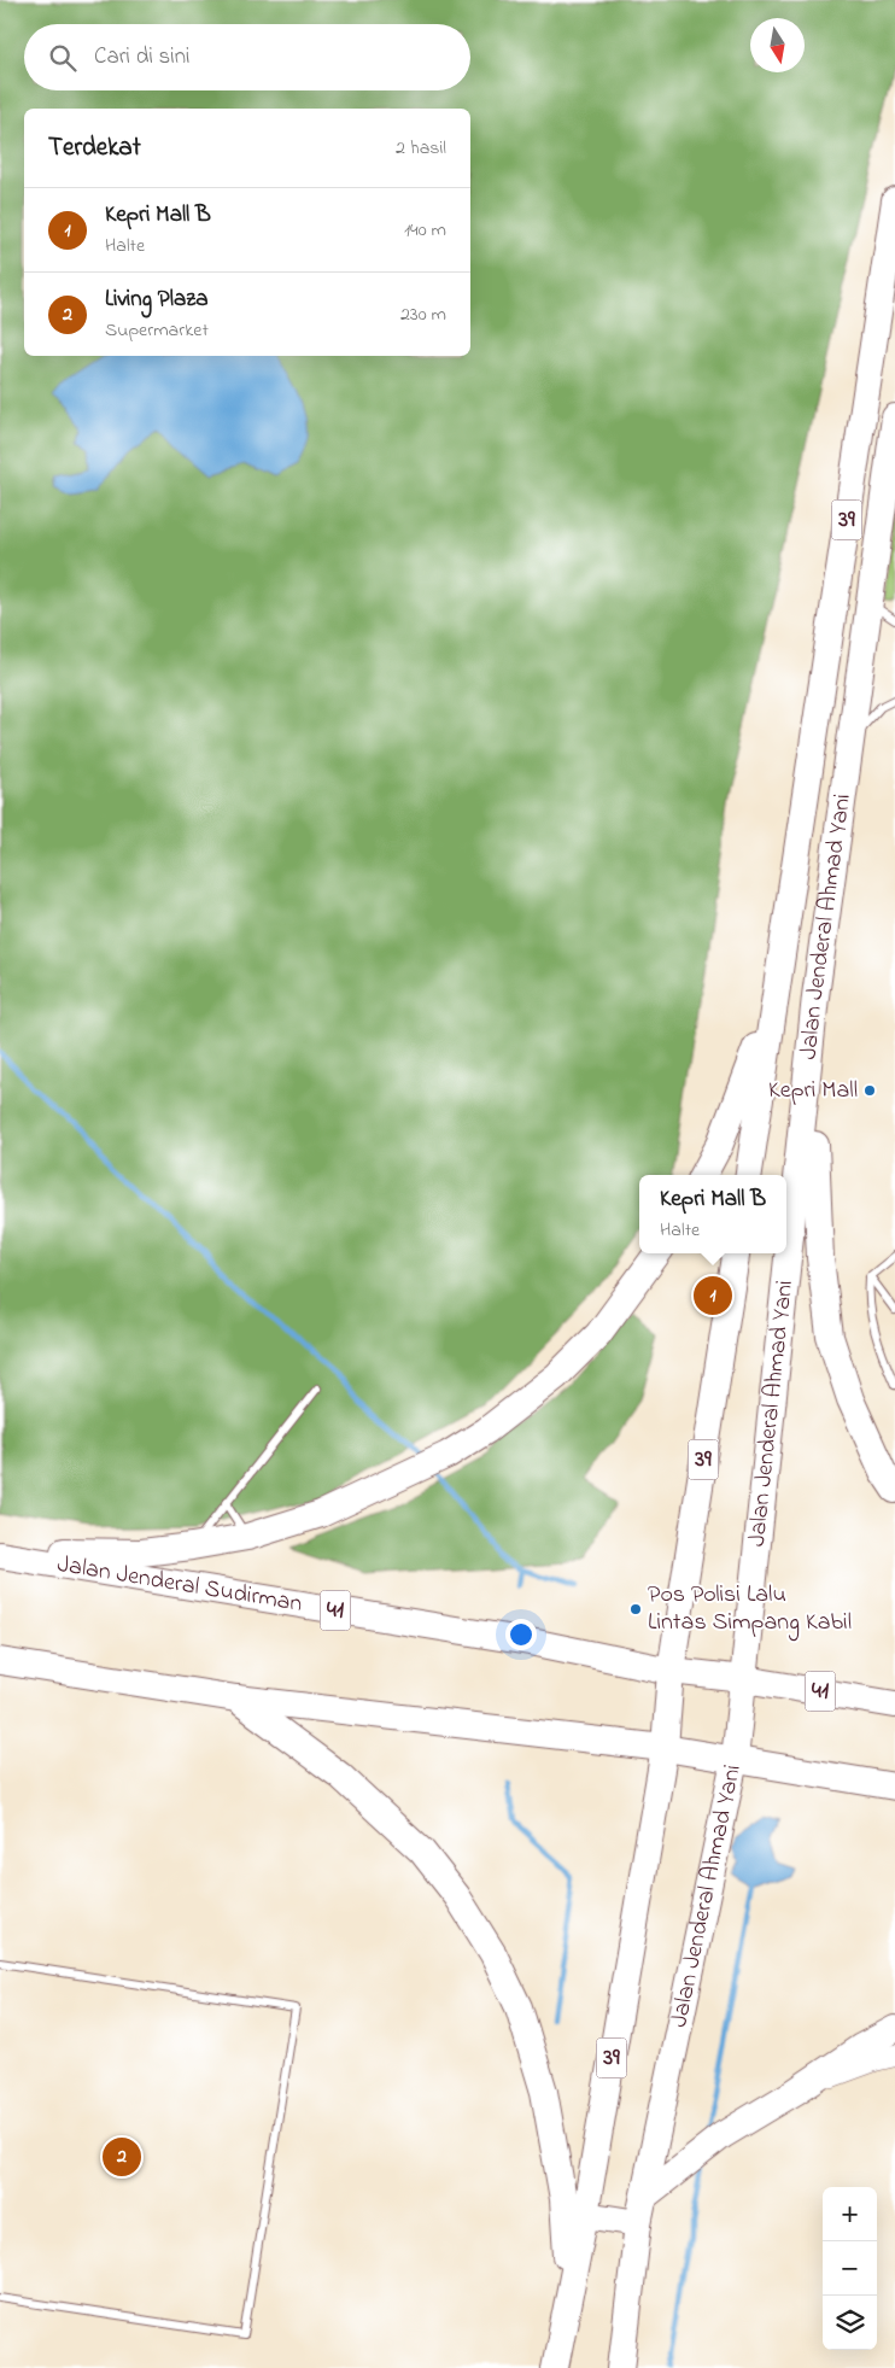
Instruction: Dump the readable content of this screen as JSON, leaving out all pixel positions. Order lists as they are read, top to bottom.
{
  "streets": {
    "highway": [
      "39",
      "Jalan Jenderal Ahmad Yani",
      "Jalan Jenderal Sudirman",
      "41"
    ]
  },
  "crossings": [
    ["39", "Jalan Jenderal Sudirman"],
    ["Jalan Jenderal Ahmad Yani", "Jalan Jenderal Sudirman"]
  ],
  "places": ["Kepri Mall", "Pos Polisi Lalu Lintas Simpang Kabil"],
  "north": "bottom",
  "page": {
    "search": "Cari di sini",
    "heading": ["Terdekat", "2 hasil"],
    "list": [
      {
        "mark": "1",
        "name": "Kepri Mall B",
        "note": "Halte",
        "value": "140 m"
      },
      {
        "mark": "2",
        "name": "Living Plaza",
        "note": "Supermarket",
        "value": "230 m"
      }
    ],
    "popup": ["Kepri Mall B", "Halte"],
    "pins": ["1", "2"],
    "map_buttons": ["+", "−"]
  }
}
